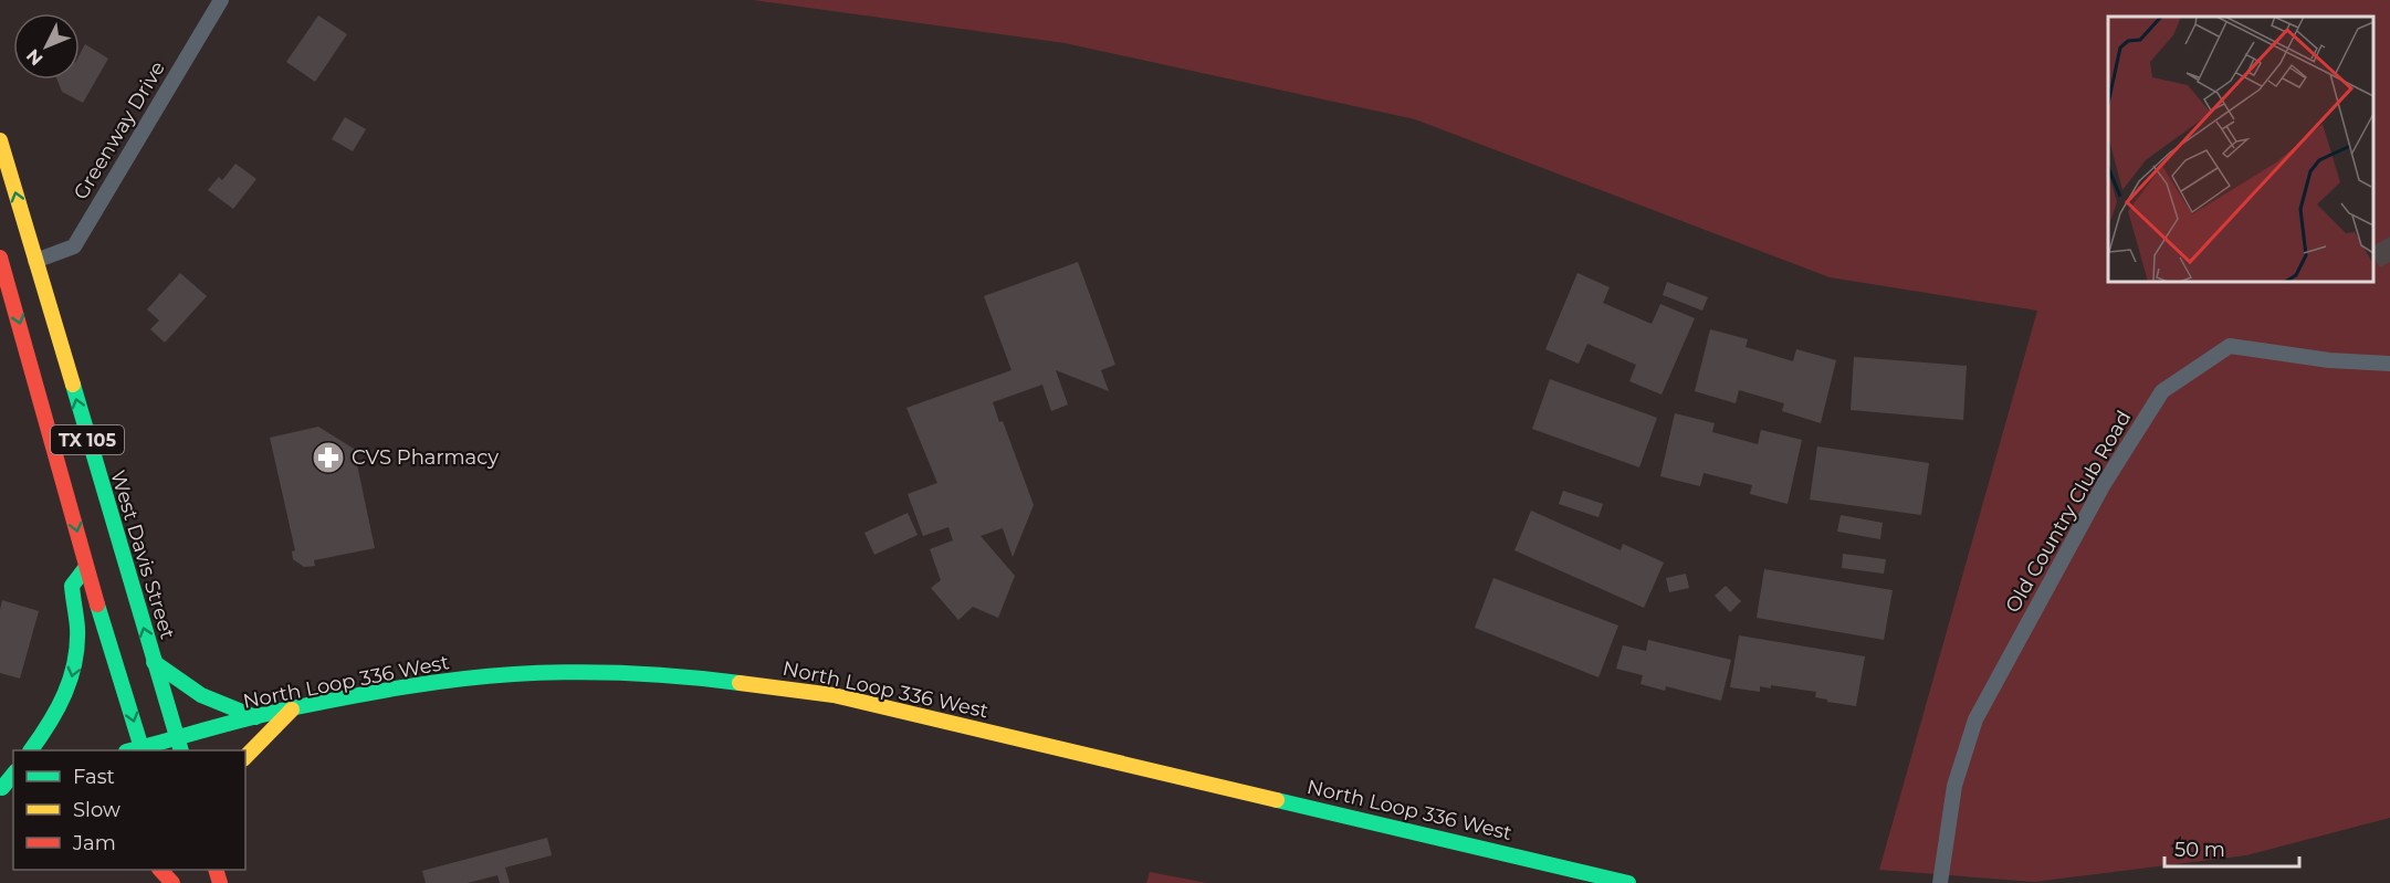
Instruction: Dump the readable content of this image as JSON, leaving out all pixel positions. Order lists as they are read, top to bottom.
{
  "streets": {
    "main road": ["TX 105", "West Davis Street", "North Loop 336 West"],
    "street": ["Greenway Drive", "Old Country Club Road"]
  },
  "crossings": [
    ["Greenway Drive", "West Davis Street"],
    ["TX 105", "North Loop 336 West"],
    ["West Davis Street", "North Loop 336 West"]
  ],
  "places": {
    "pharmacy": ["CVS Pharmacy"]
  },
  "legend": ["Fast", "Slow", "Jam"],
  "scale_bar": "50 m",
  "north": "bottom left"
}
